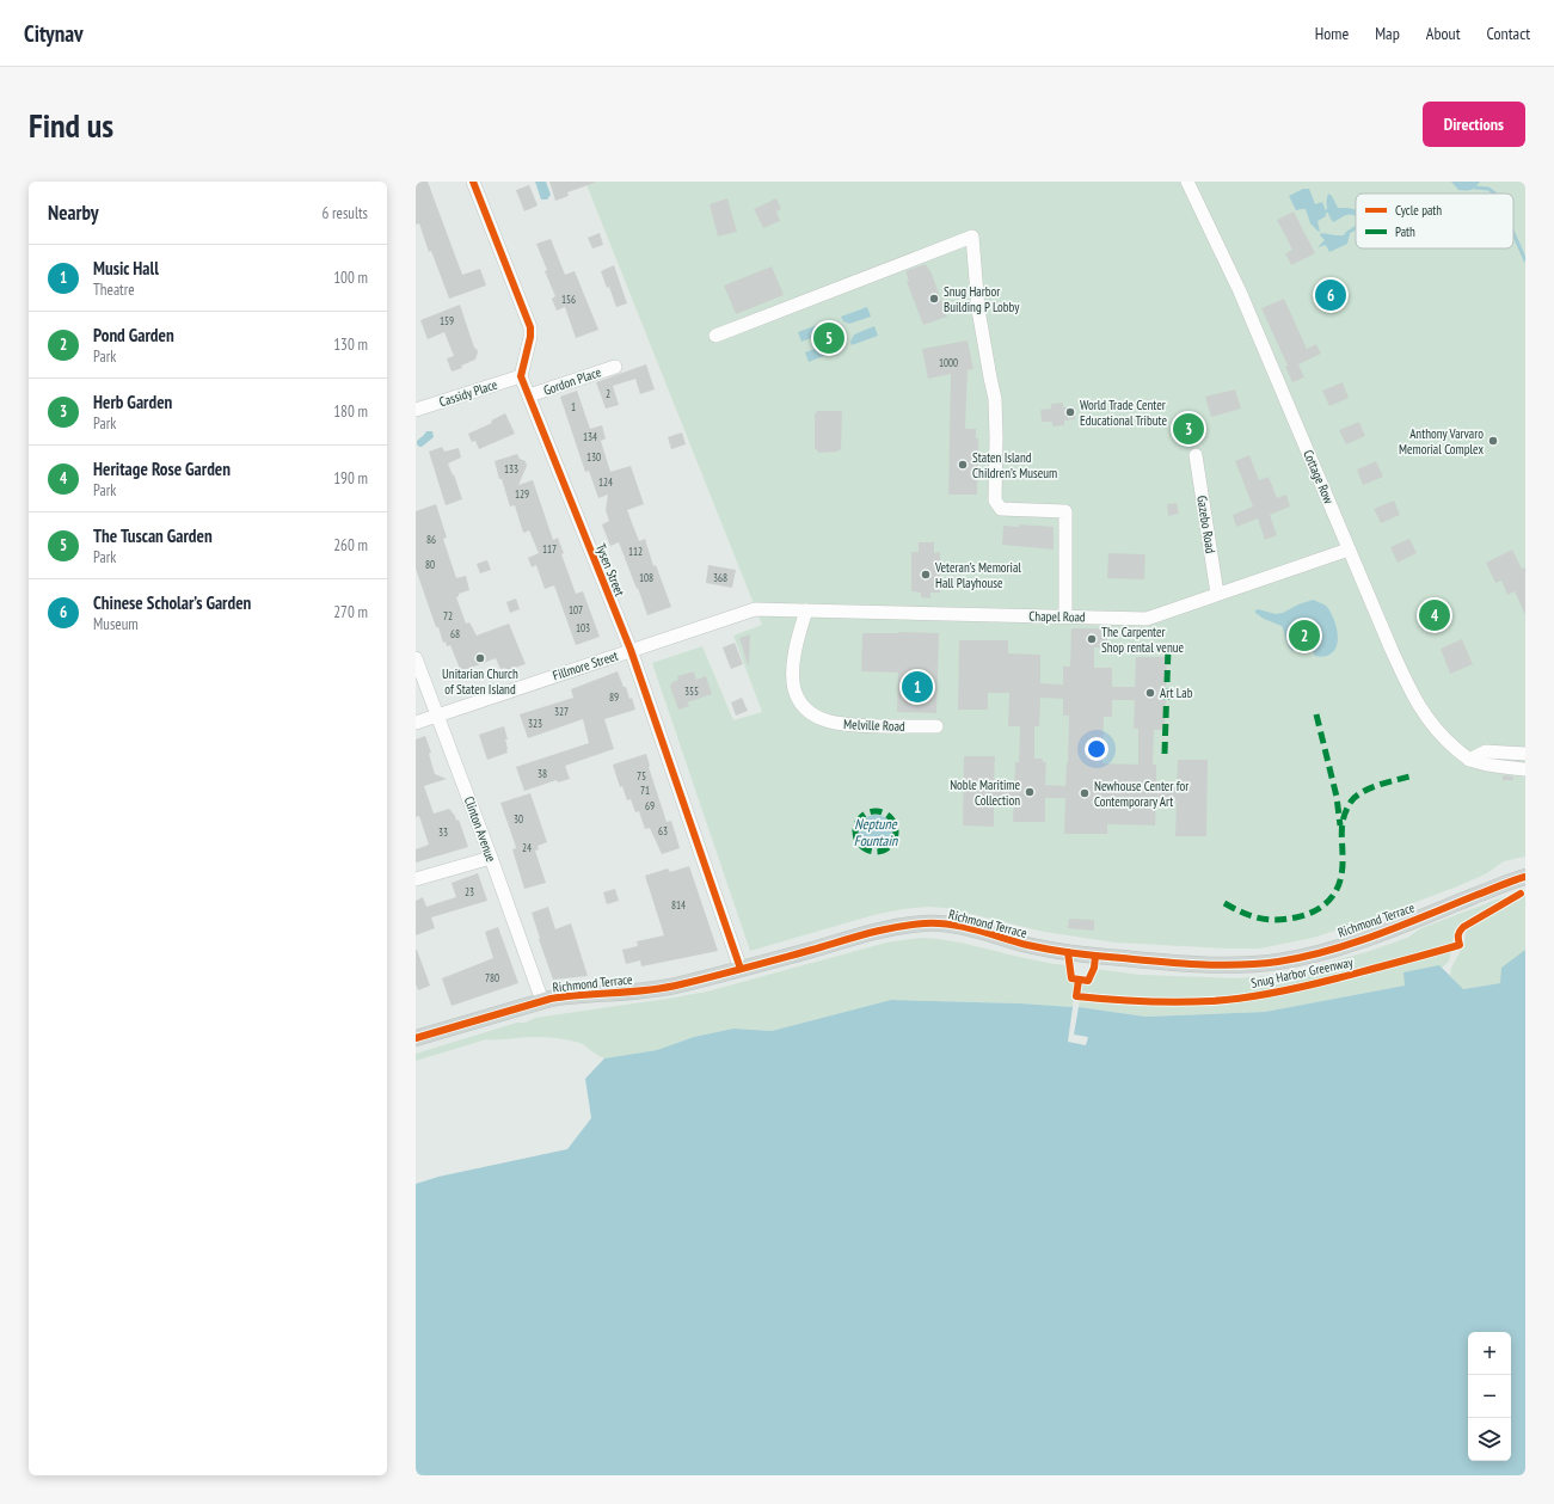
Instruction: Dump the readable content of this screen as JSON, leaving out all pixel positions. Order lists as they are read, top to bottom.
{
  "streets": {
    "main road": ["Richmond Terrace"],
    "street": [
      "Gordon Place",
      "Cassidy Place",
      "Cottage Row",
      "Gazebo Road",
      "Tysen Street",
      "Chapel Road",
      "Fillmore Street",
      "Melville Road",
      "Clinton Avenue"
    ],
    "cycle path": ["Snug Harbor Greenway"]
  },
  "crossings": [
    ["Gordon Place", "Tysen Street"],
    ["Cassidy Place", "Tysen Street"],
    ["Cottage Row", "Chapel Road"],
    ["Gazebo Road", "Chapel Road"],
    ["Tysen Street", "Fillmore Street"],
    ["Tysen Street", "Richmond Terrace"],
    ["Chapel Road", "Fillmore Street"],
    ["Chapel Road", "Melville Road"],
    ["Fillmore Street", "Clinton Avenue"],
    ["Clinton Avenue", "Richmond Terrace"]
  ],
  "water": ["Neptune Fountain"],
  "places": [
    "Snug Harbor Building P Lobby",
    "World Trade Center Educational Tribute",
    "Anthony Varvaro Memorial Complex",
    "Staten Island Children’s Museum",
    "Veteran’s Memorial Hall Playhouse",
    "The Carpenter Shop rental venue",
    "Unitarian Church of Staten Island",
    "Art Lab",
    "Noble Maritime Collection",
    "Newhouse Center for Contemporary Art"
  ],
  "house_numbers": [
    "156",
    "159",
    "1000",
    "2",
    "1",
    "134",
    "130",
    "133",
    "124",
    "129",
    "86",
    "117",
    "112",
    "80",
    "108",
    "368",
    "107",
    "72",
    "103",
    "68",
    "355",
    "89",
    "327",
    "323",
    "38",
    "75",
    "71",
    "69",
    "30",
    "63",
    "33",
    "24",
    "23",
    "814",
    "780"
  ],
  "legend": ["Cycle path", "Path"],
  "page": {
    "header": "Citynav",
    "nav": [
      "Home",
      "Map",
      "About",
      "Contact"
    ],
    "buttons": "Directions",
    "title": "Find us",
    "heading": ["Nearby", "6 results"],
    "list": [
      {
        "mark": "1",
        "name": "Music Hall",
        "note": "Theatre",
        "value": "100 m"
      },
      {
        "mark": "2",
        "name": "Pond Garden",
        "note": "Park",
        "value": "130 m"
      },
      {
        "mark": "3",
        "name": "Herb Garden",
        "note": "Park",
        "value": "180 m"
      },
      {
        "mark": "4",
        "name": "Heritage Rose Garden",
        "note": "Park",
        "value": "190 m"
      },
      {
        "mark": "5",
        "name": "The Tuscan Garden",
        "note": "Park",
        "value": "260 m"
      },
      {
        "mark": "6",
        "name": "Chinese Scholar’s Garden",
        "note": "Museum",
        "value": "270 m"
      }
    ],
    "pins": [
      "6",
      "5",
      "3",
      "4",
      "2",
      "1"
    ],
    "map_buttons": ["+", "−"]
  }
}
